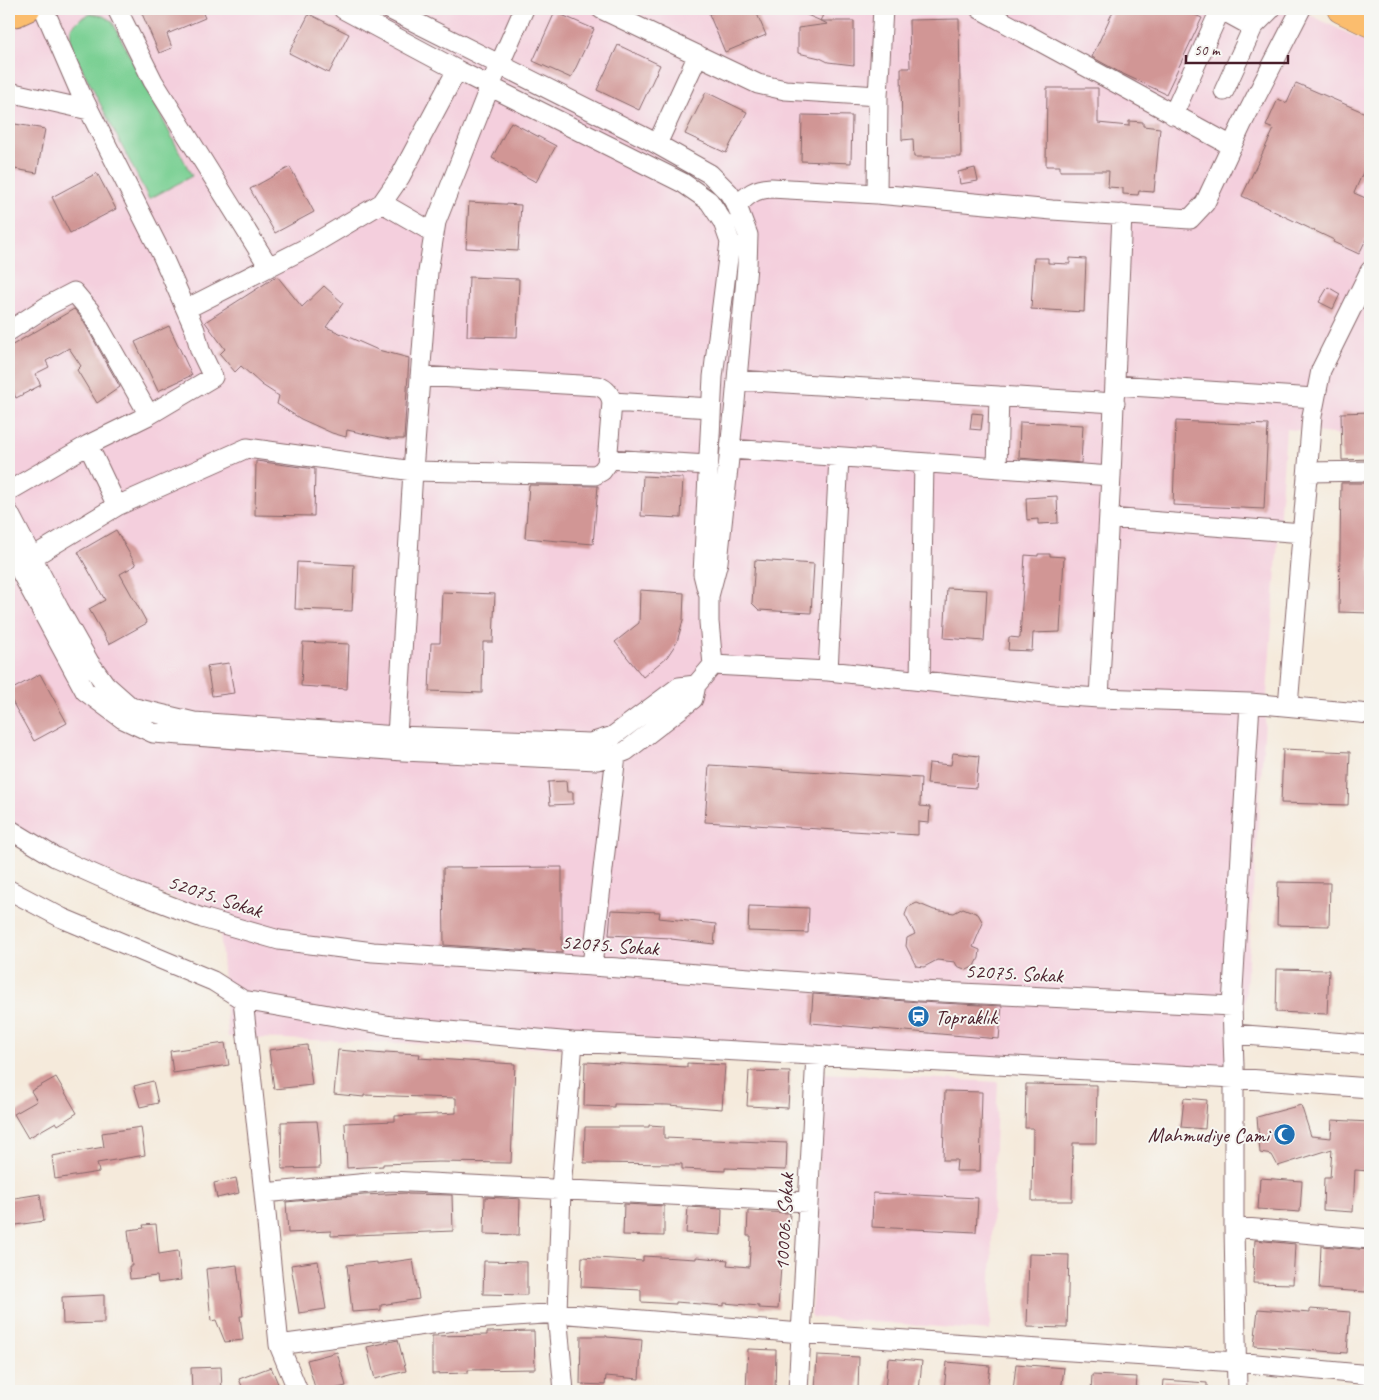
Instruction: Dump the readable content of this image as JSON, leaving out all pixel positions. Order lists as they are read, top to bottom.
{
  "streets": {
    "street": ["52075. Sokak", "10006. Sokak"]
  },
  "places": {
    "station": ["Topraklık"],
    "mosque": ["Mahmudiye Cami"]
  },
  "scale_bar": "50 m"
}
